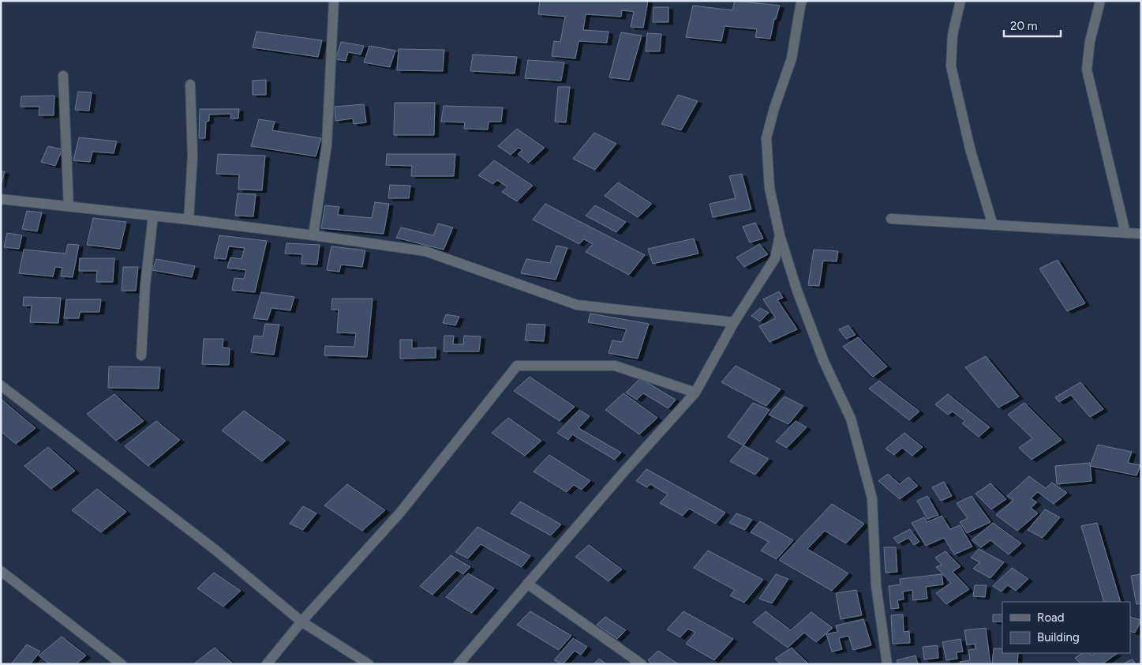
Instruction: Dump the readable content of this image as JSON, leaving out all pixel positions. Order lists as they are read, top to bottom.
{
  "legend": ["Road", "Building"],
  "scale_bar": "20 m"
}
